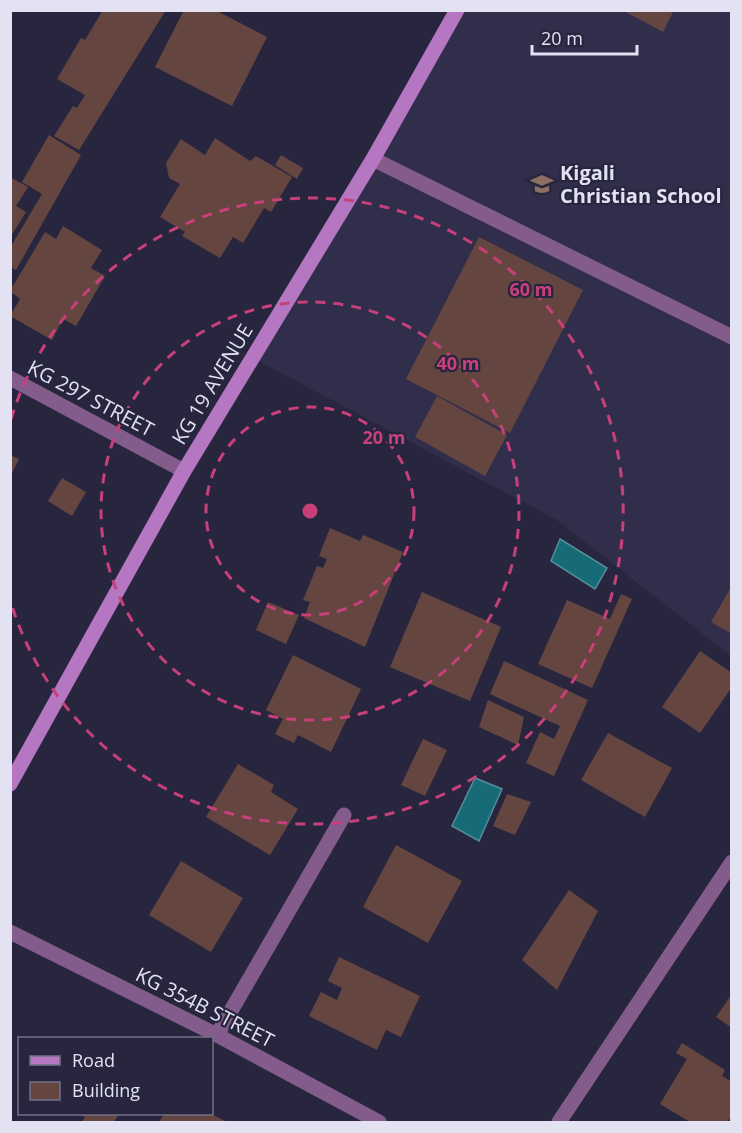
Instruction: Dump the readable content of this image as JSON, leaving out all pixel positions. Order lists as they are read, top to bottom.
{
  "streets": {
    "main road": ["KG 19 AVENUE"],
    "street": ["KG 297 STREET", "KG 354B STREET"]
  },
  "crossings": [
    ["KG 19 AVENUE", "KG 297 STREET"]
  ],
  "places": {
    "school or university": ["Kigali Christian School"]
  },
  "legend": ["Road", "Building"],
  "scale_bar": "20 m",
  "rings": ["60 m", "40 m", "20 m"]
}
